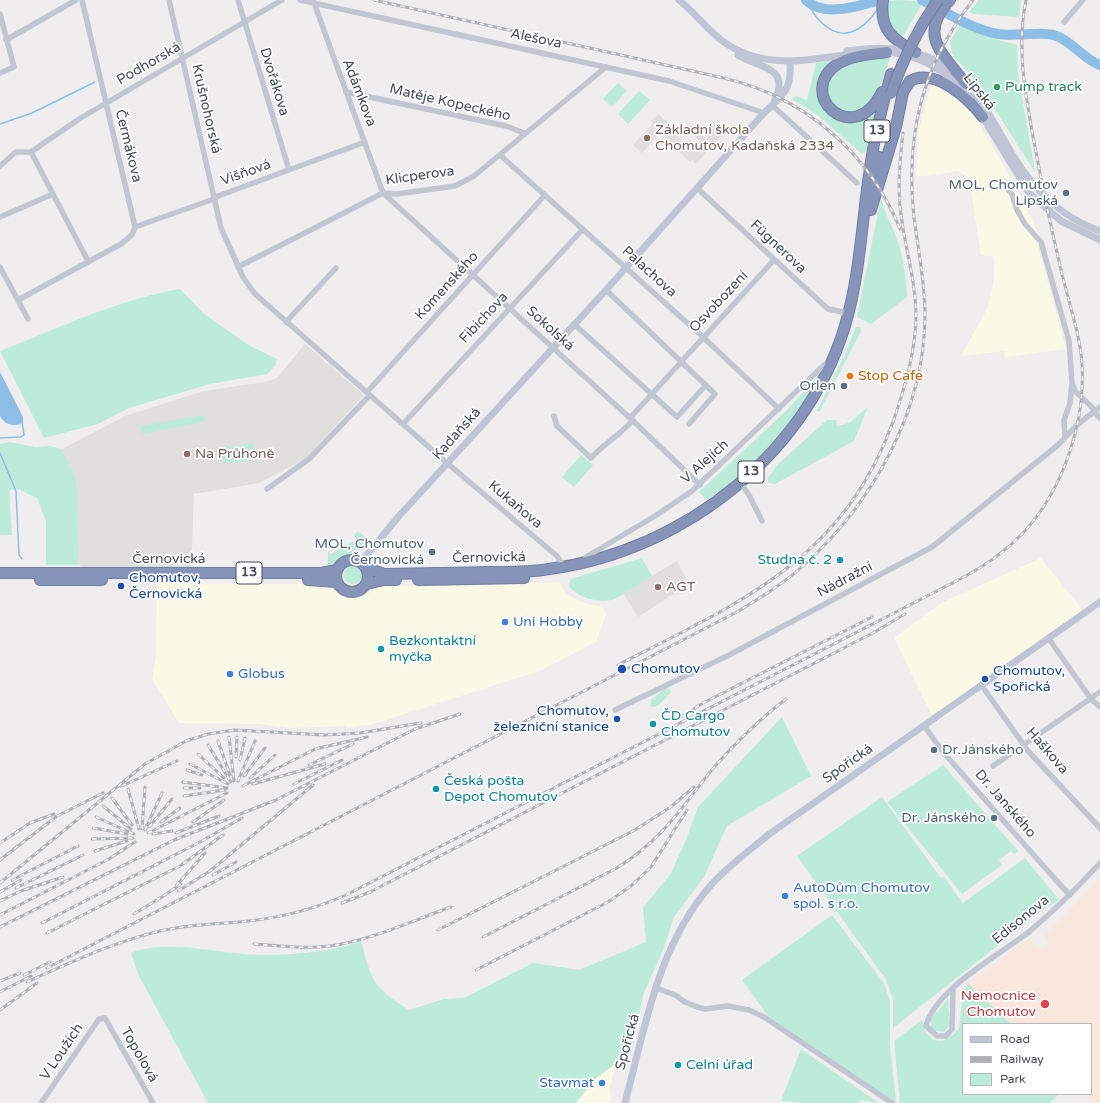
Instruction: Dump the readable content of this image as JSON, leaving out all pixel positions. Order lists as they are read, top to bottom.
{
  "streets": {
    "highway": ["13", "Černovická"],
    "street": [
      "Alešova",
      "Podhorská",
      "Dvořákova",
      "Lipská",
      "Adámkova",
      "Matěje Kopeckého",
      "Krušnohorská",
      "Čermákova",
      "Višňová",
      "Klicperova",
      "Fügnerova",
      "Palachova",
      "Komenského",
      "Osvobození",
      "Fibichova",
      "Sokolská",
      "Kadaňská",
      "V Alejích",
      "Kukaňova",
      "Nádražní",
      "Haškova",
      "Spořická",
      "Dr. Janského",
      "Edisonova",
      "V Loužích",
      "Topolová"
    ]
  },
  "crossings": [
    ["Alešova", "Adámkova"],
    ["Alešova", "Klicperova"],
    ["Alešova", "Kadaňská"],
    ["Podhorská", "Dvořákova"],
    ["Podhorská", "Krušnohorská"],
    ["Podhorská", "Čermákova"],
    ["Dvořákova", "Višňová"],
    ["Lipská", "Kadaňská"],
    ["Adámkova", "Matěje Kopeckého"],
    ["Adámkova", "Višňová"],
    ["Adámkova", "Klicperova"],
    ["Adámkova", "Sokolská"],
    ["Matěje Kopeckého", "Klicperova"],
    ["Krušnohorská", "Višňová"],
    ["13", "Fügnerova"],
    ["13", "Kukaňova"],
    ["13", "Černovická"],
    ["Čermákova", "Višňová"],
    ["Klicperova", "Palachova"],
    ["Klicperova", "Sokolská"],
    ["Fügnerova", "Osvobození"],
    ["Fügnerova", "Kadaňská"],
    ["Palachova", "Komenského"],
    ["Palachova", "Osvobození"],
    ["Palachova", "Fibichova"],
    ["Palachova", "Kadaňská"],
    ["Palachova", "V Alejích"],
    ["Komenského", "Sokolská"],
    ["Osvobození", "Sokolská"],
    ["Fibichova", "Sokolská"],
    ["Sokolská", "Kadaňská"],
    ["Sokolská", "V Alejích"],
    ["Kadaňská", "Kukaňova"],
    ["Kadaňská", "Černovická"],
    ["Kukaňova", "Černovická"],
    ["Haškova", "Spořická"],
    ["Spořická", "Dr. Janského"],
    ["Dr. Janského", "Edisonova"],
    ["V Loužích", "Topolová"]
  ],
  "places": [
    "Pump track",
    "Základní škola Chomutov, Kadaňská 2334",
    "MOL, Chomutov Lipská",
    "Stop Cafe",
    "Orlen",
    "Na Průhoně",
    "MOL, Chomutov Černovická",
    "Studna č. 2",
    "Chomutov, Černovická",
    "AGT",
    "Uni Hobby",
    "Bezkontaktní myčka",
    "Chomutov",
    "Globus",
    "Chomutov, Spořická",
    "Chomutov, železniční stanice",
    "ČD Cargo Chomutov",
    "Dr.Jánského",
    "Česká pošta Depot Chomutov",
    "Dr. Jánského",
    "AutoDům Chomutov spol. s r.o.",
    "Nemocnice Chomutov",
    "Celní úřad",
    "Stavmat"
  ],
  "legend": ["Road", "Railway", "Park"]
}
